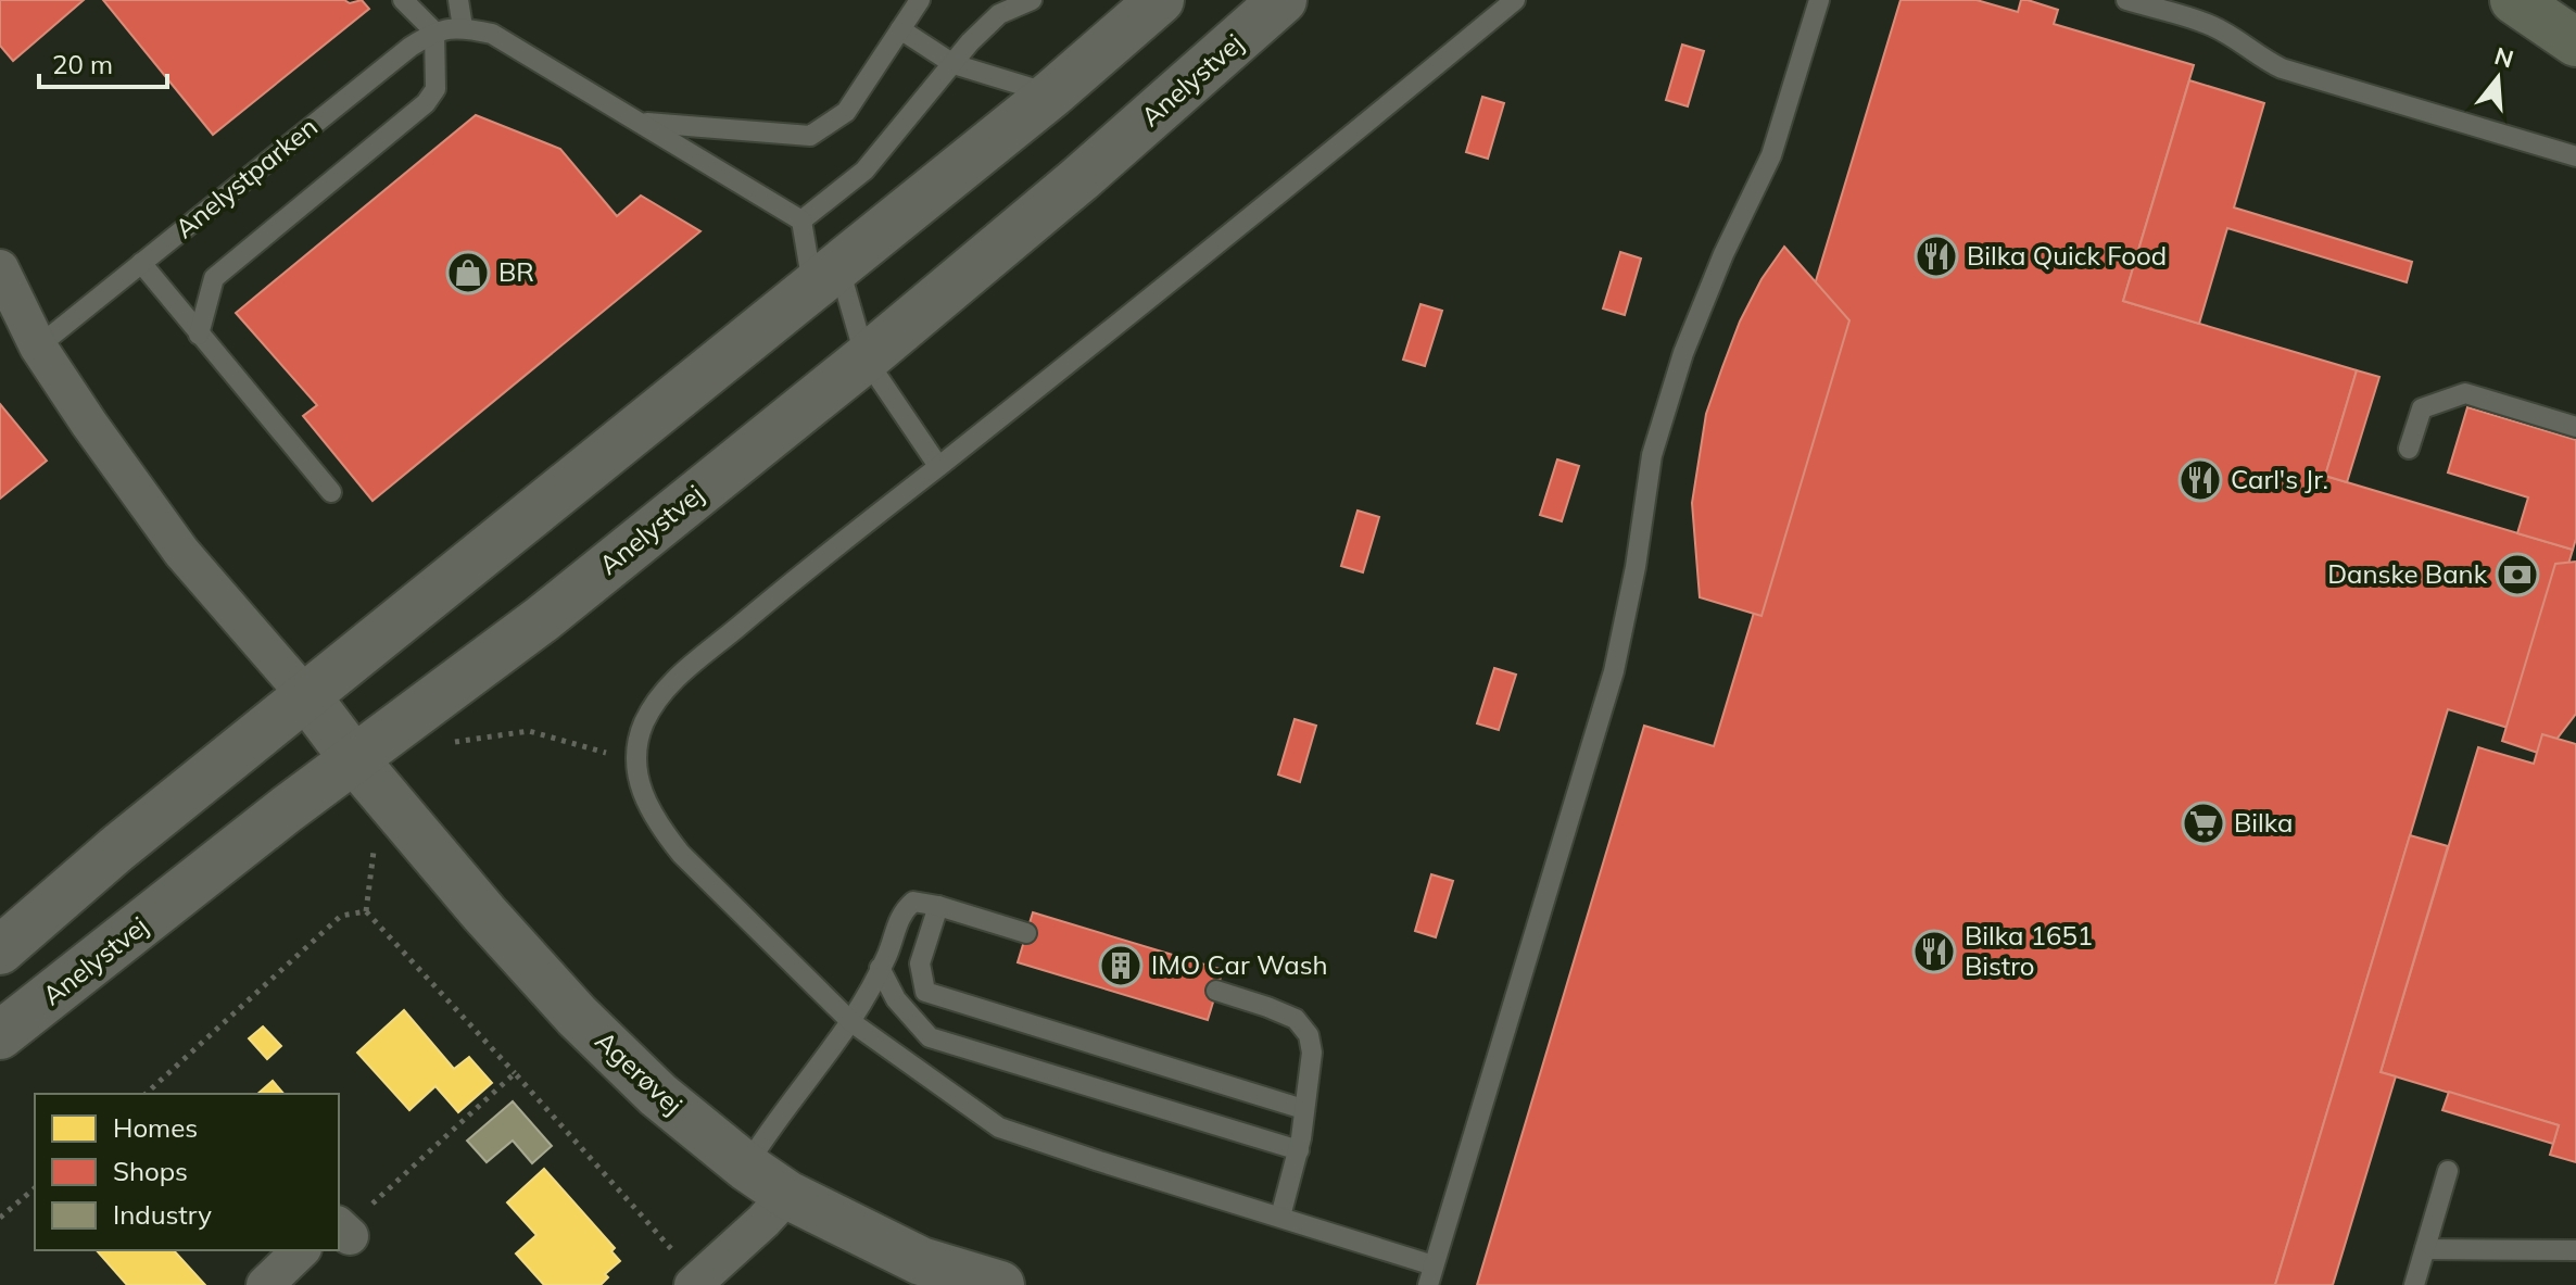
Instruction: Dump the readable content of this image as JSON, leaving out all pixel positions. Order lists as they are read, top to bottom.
{
  "streets": {
    "street": ["Anelystvej", "Agerøvej"],
    "lane": ["Anelystparken"]
  },
  "crossings": [
    ["Anelystvej", "Agerøvej"]
  ],
  "places": {
    "restaurant": ["Bilka Quick Food", "Carl's Jr.", "Bilka 1651 Bistro"],
    "shop": ["BR"],
    "bank": ["Danske Bank"],
    "supermarket": ["Bilka"],
    "building": ["IMO Car Wash"]
  },
  "legend": ["Homes", "Shops", "Industry"],
  "scale_bar": "20 m",
  "north": "top"
}
